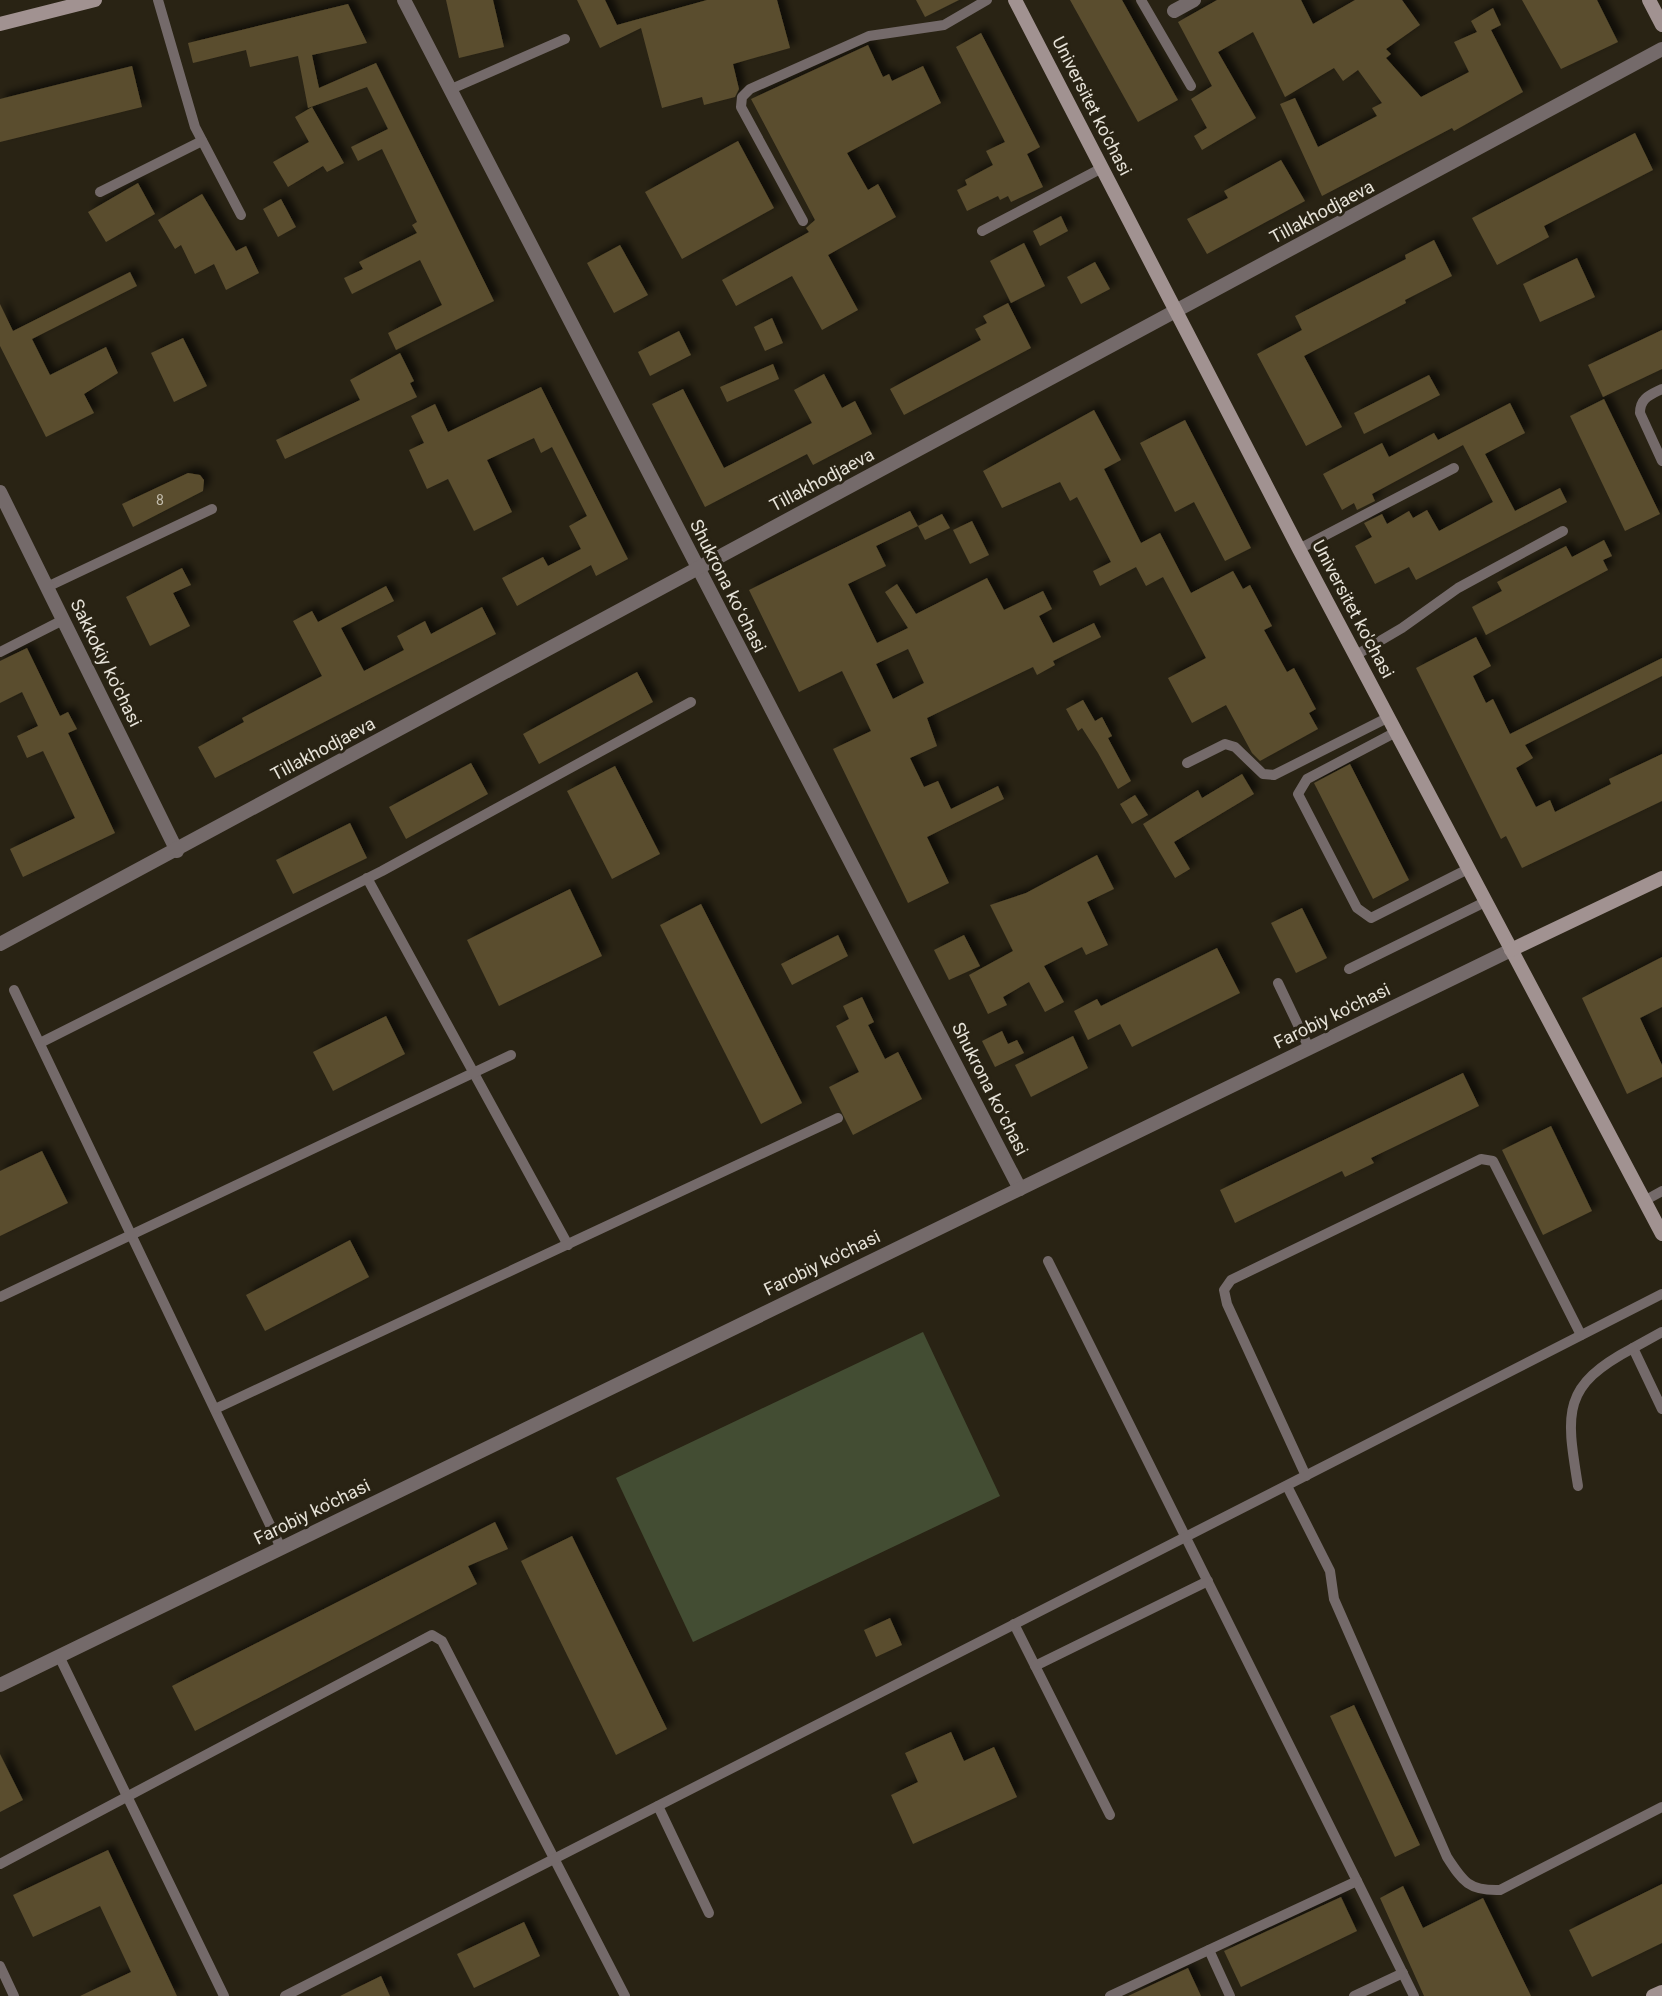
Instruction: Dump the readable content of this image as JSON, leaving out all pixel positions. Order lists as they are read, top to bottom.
{
  "streets": {
    "main road": ["Universitet ko'chasi", "Farobiy ko'chasi"],
    "street": ["Tillakhodjaeva", "Shukrona koʻchasi", "Sakkokiy ko'chasi"]
  },
  "crossings": [
    ["Universitet ko'chasi", "Tillakhodjaeva"],
    ["Universitet ko'chasi", "Farobiy ko'chasi"],
    ["Tillakhodjaeva", "Shukrona koʻchasi"],
    ["Tillakhodjaeva", "Sakkokiy ko'chasi"],
    ["Shukrona koʻchasi", "Farobiy ko'chasi"]
  ],
  "house_numbers": ["8"]
}
